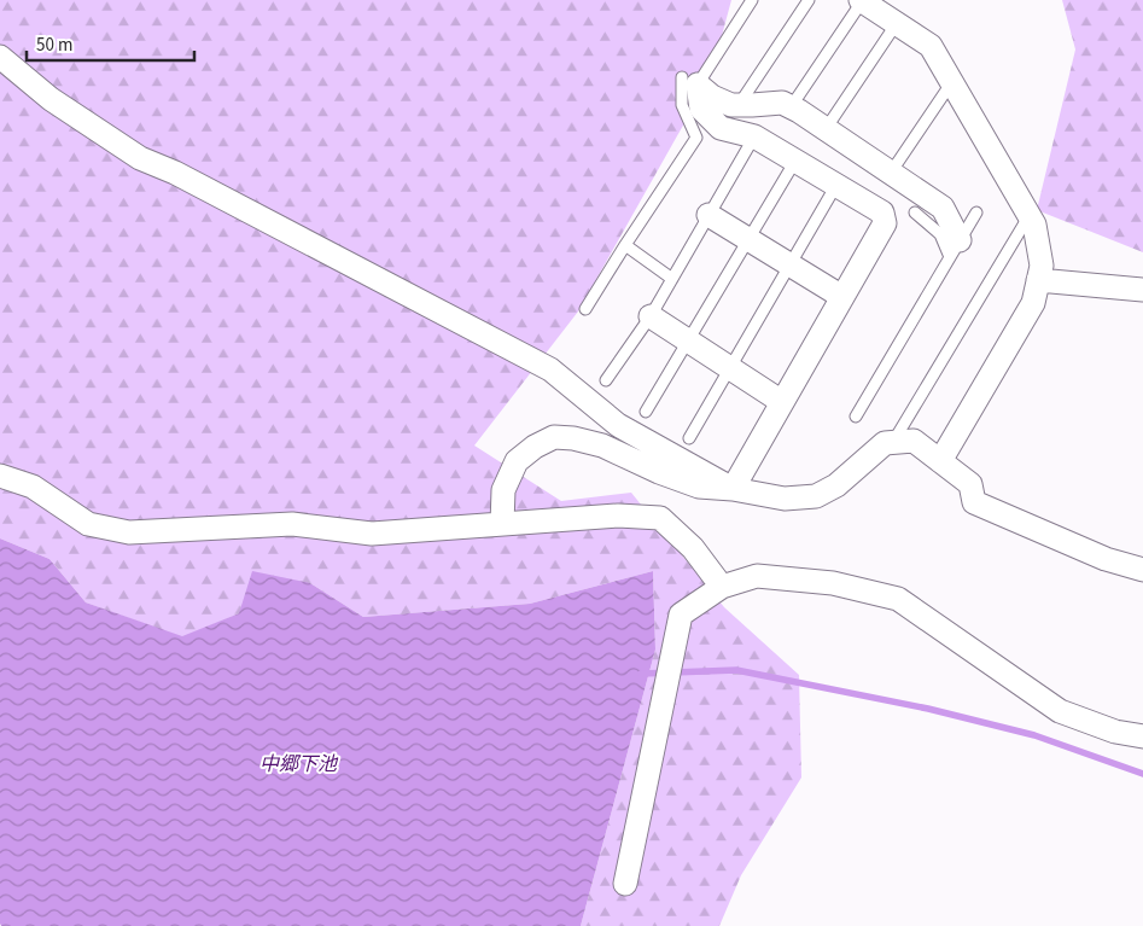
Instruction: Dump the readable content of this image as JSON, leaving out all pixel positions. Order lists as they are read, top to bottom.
{
  "water": ["中郷下池"],
  "scale_bar": "50 m"
}
